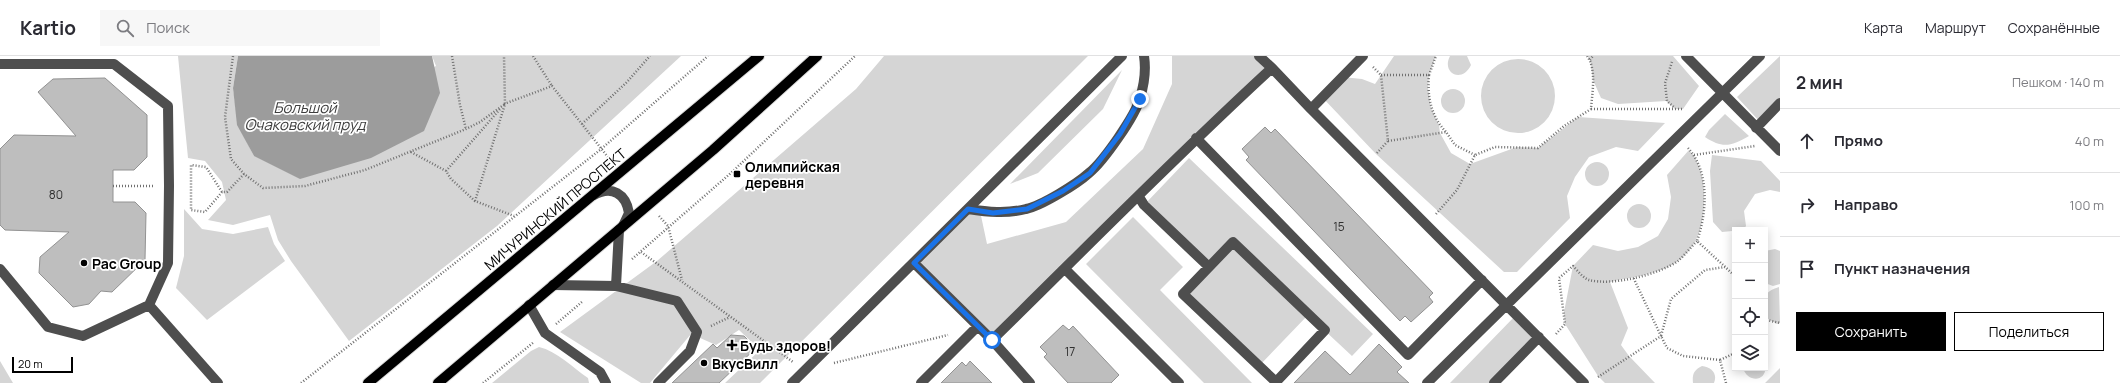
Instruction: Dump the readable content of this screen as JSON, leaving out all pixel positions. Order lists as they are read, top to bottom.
{
  "streets": {
    "main road": ["МИЧУРИНСКИЙ ПРОСПЕКТ"]
  },
  "water": ["Большой Очаковский пруд"],
  "places": {
    "transit": ["Олимпийская деревня"],
    "other": ["Pac Group", "ВкусВилл"],
    "health": ["Будь здоров!"]
  },
  "house_numbers": ["80", "15", "17"],
  "scale_bar": "20 m",
  "page": {
    "header": "Kartio",
    "search": "Поиск",
    "nav": ["Карта", "Маршрут", "Сохранённые"],
    "heading": ["2 мин", "Пешком · 140 m"],
    "list": [
      ["Прямо", "40 m"],
      ["Направо", "100 m"],
      "Пункт назначения"
    ],
    "map_buttons": ["+", "−"],
    "buttons": ["Сохранить", "Поделиться"],
    "scale": "20 m"
  }
}
